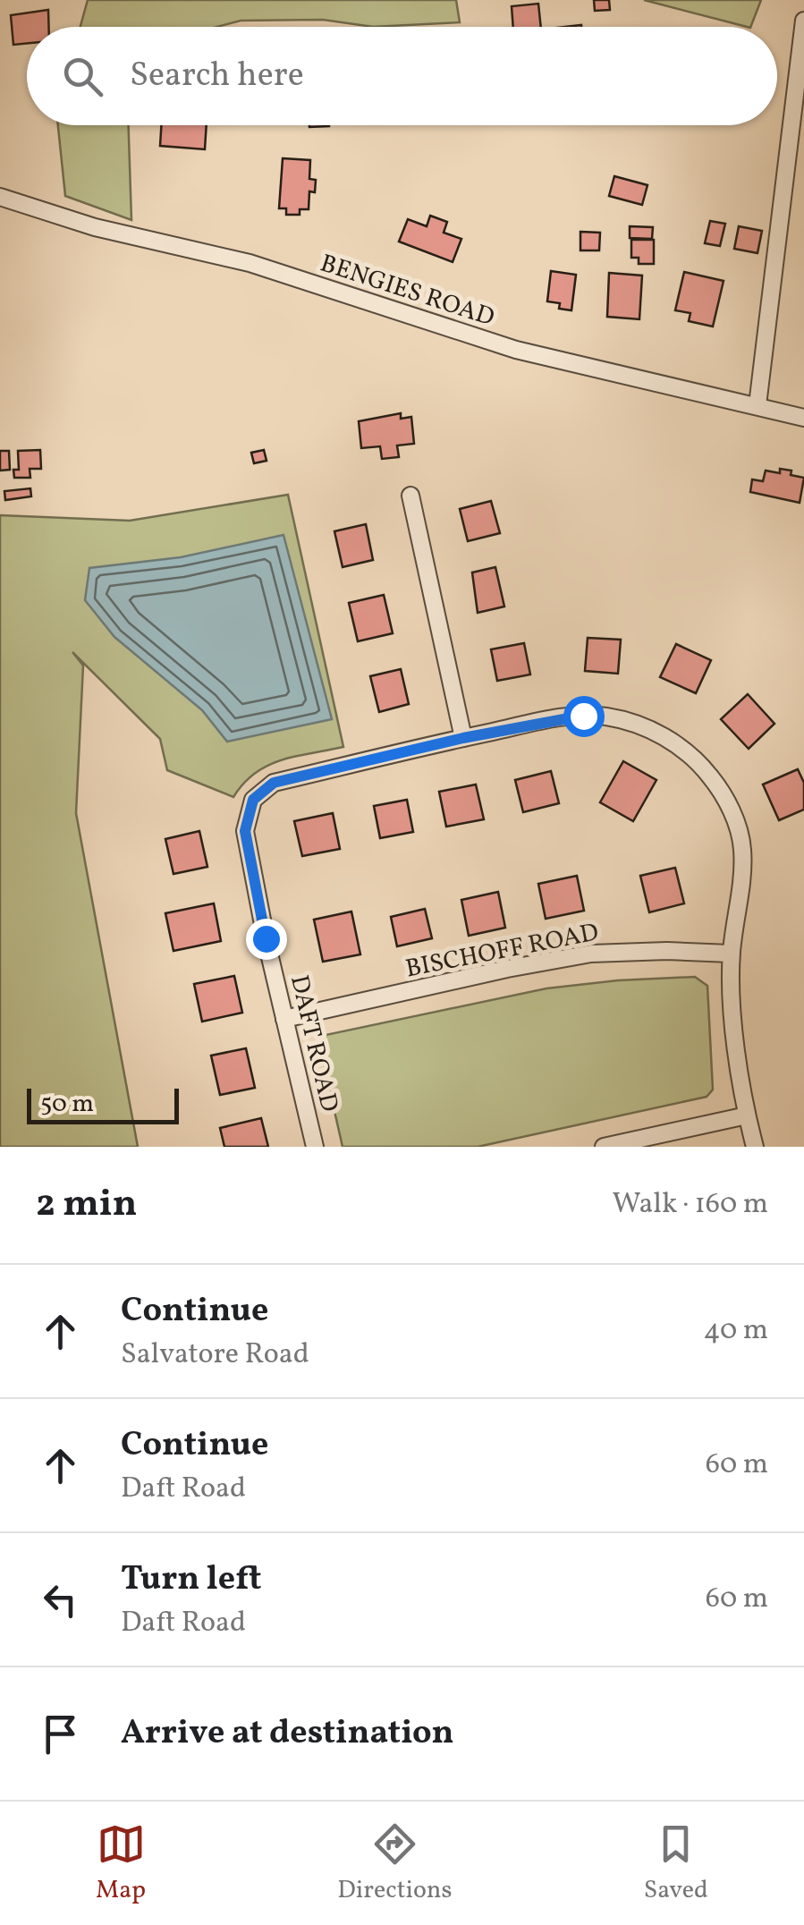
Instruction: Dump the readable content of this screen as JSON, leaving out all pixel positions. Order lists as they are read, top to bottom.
{
  "streets": {
    "street": ["BENGIES ROAD", "BISCHOFF ROAD", "DAFT ROAD"]
  },
  "crossings": [
    ["BISCHOFF ROAD", "DAFT ROAD"]
  ],
  "scale_bar": "50 m",
  "page": {
    "search": "Search here",
    "scale": "50 m",
    "heading": ["2 min", "Walk · 160 m"],
    "list": [
      ["Continue", "Salvatore Road", "40 m"],
      ["Continue", "Daft Road", "60 m"],
      ["Turn left", "Daft Road", "60 m"],
      "Arrive at destination"
    ],
    "nav": ["Map", "Directions", "Saved"]
  }
}
